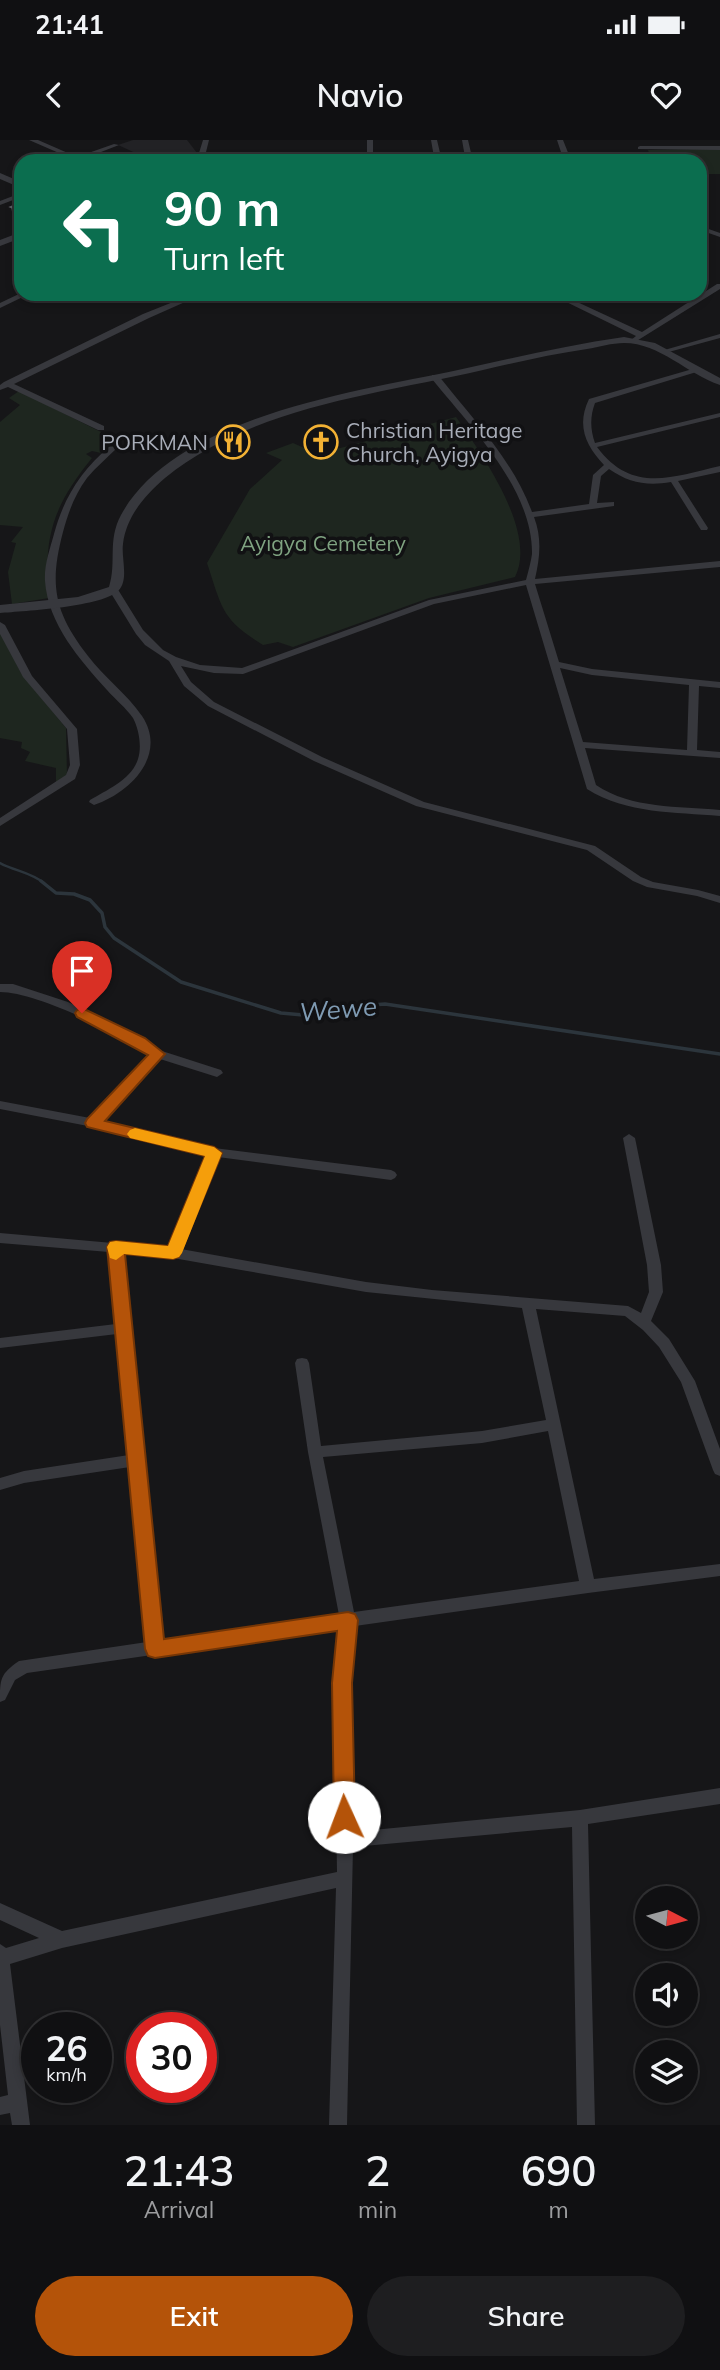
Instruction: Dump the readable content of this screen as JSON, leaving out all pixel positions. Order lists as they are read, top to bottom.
{
  "water": ["Wewe"],
  "parks": ["Ayigya Cemetery"],
  "places": {
    "restaurant": ["PORKMAN"],
    "church": ["Christian Heritage Church, Ayigya"]
  },
  "north": "right",
  "page": {
    "status": "21:41",
    "header": "Navio",
    "turn": ["90 m", "Turn left"],
    "speed": "26 km/h",
    "limit": "30",
    "eta": [
      "21:43",
      "Arrival",
      "2",
      "min",
      "690",
      "m"
    ],
    "buttons": ["Exit", "Share"]
  }
}
